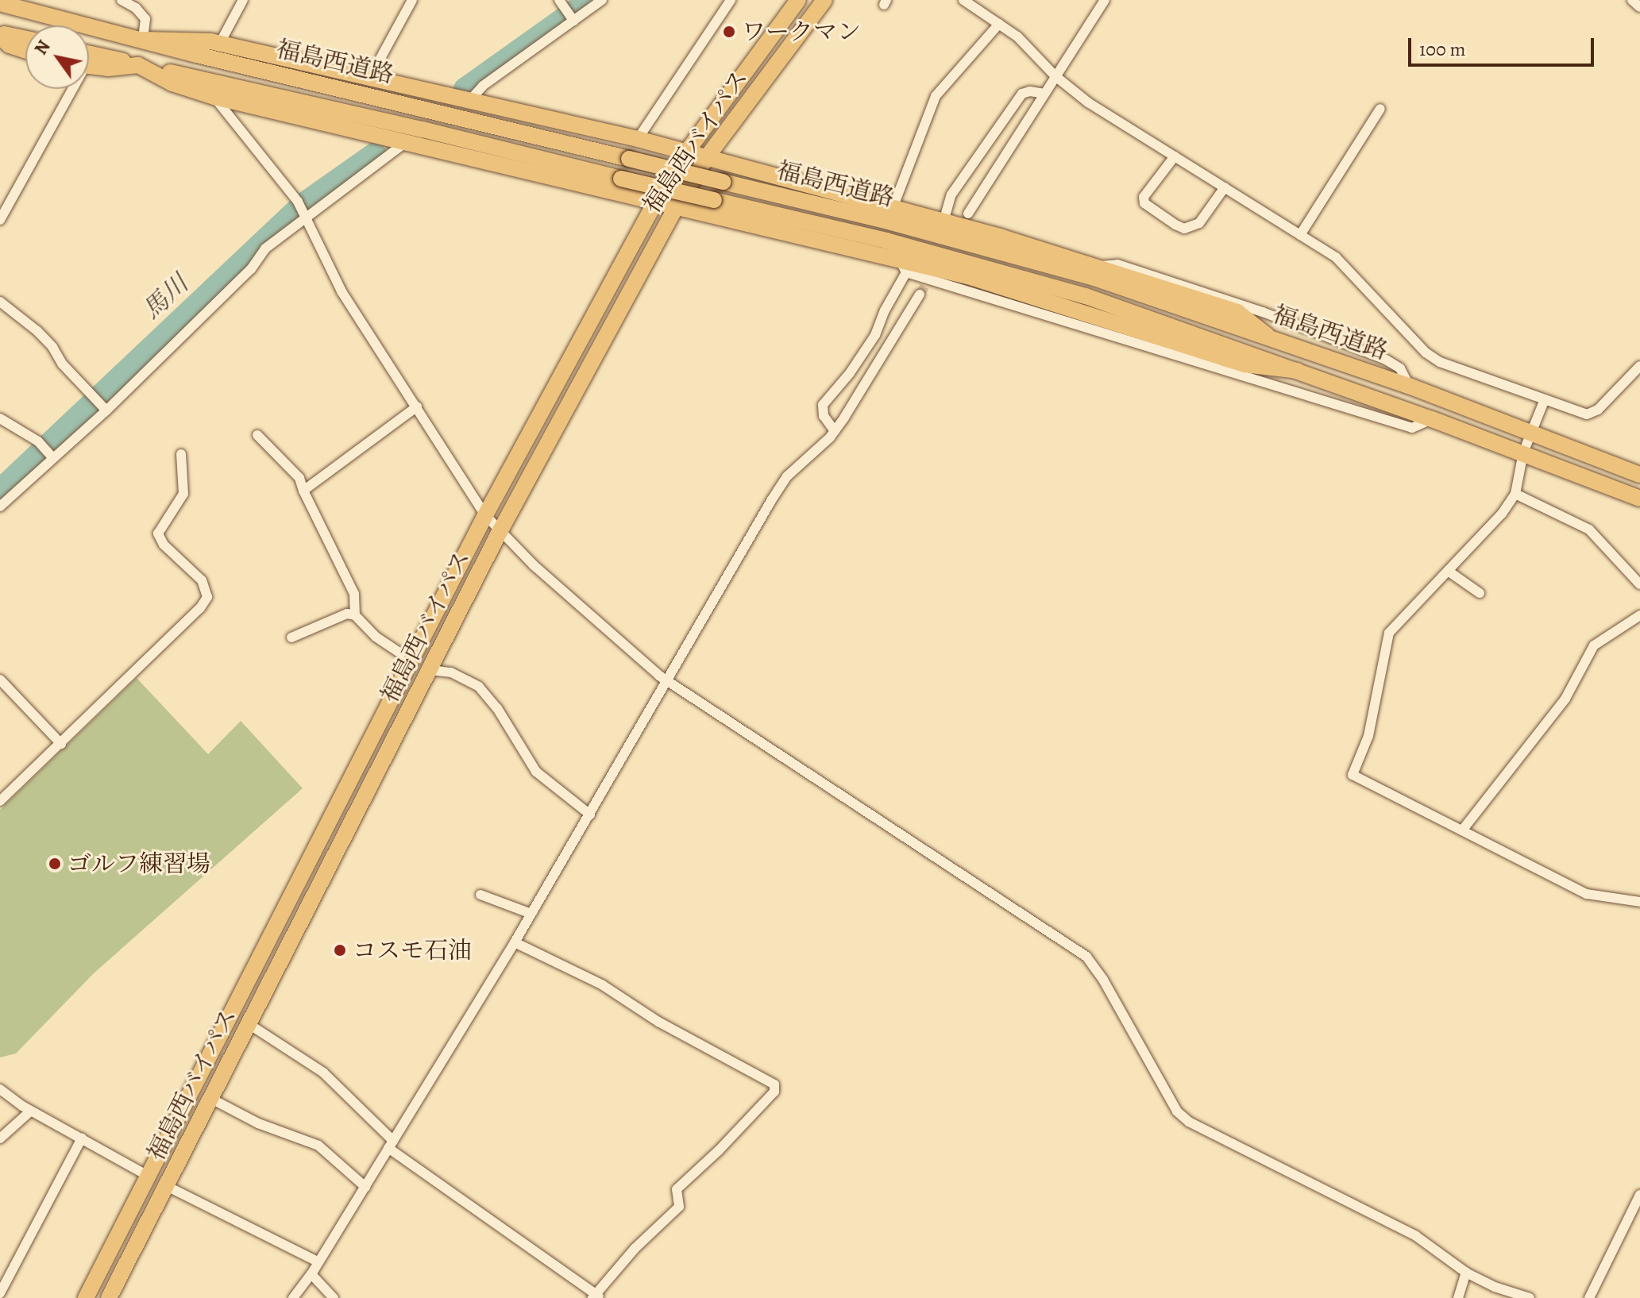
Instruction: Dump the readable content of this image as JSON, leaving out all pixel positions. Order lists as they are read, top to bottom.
{
  "streets": {
    "highway": ["福島西道路", "福島西バイパス"]
  },
  "water": ["馬川"],
  "places": ["ワークマン", "ゴルフ練習場", "コスモ石油"],
  "scale_bar": "100 m",
  "north": "top left"
}
